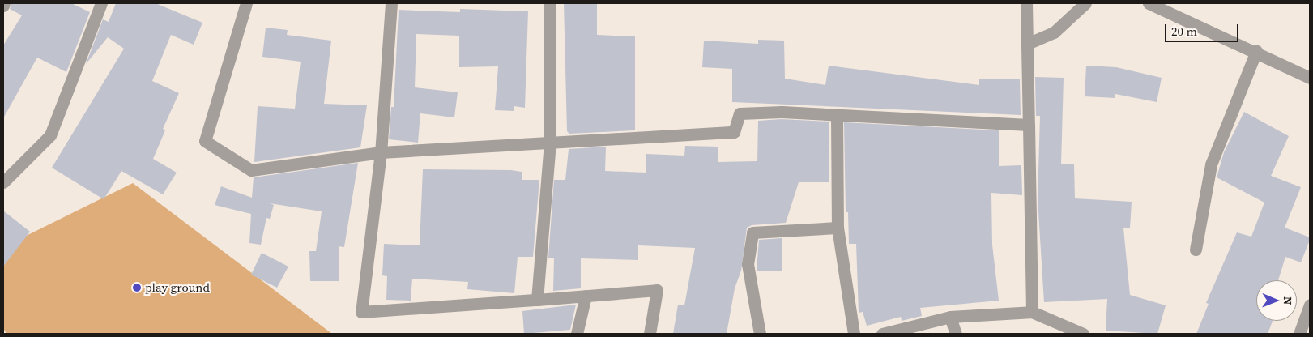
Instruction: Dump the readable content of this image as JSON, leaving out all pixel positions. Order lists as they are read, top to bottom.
{
  "places": ["play ground"],
  "scale_bar": "20 m",
  "north": "right"
}
